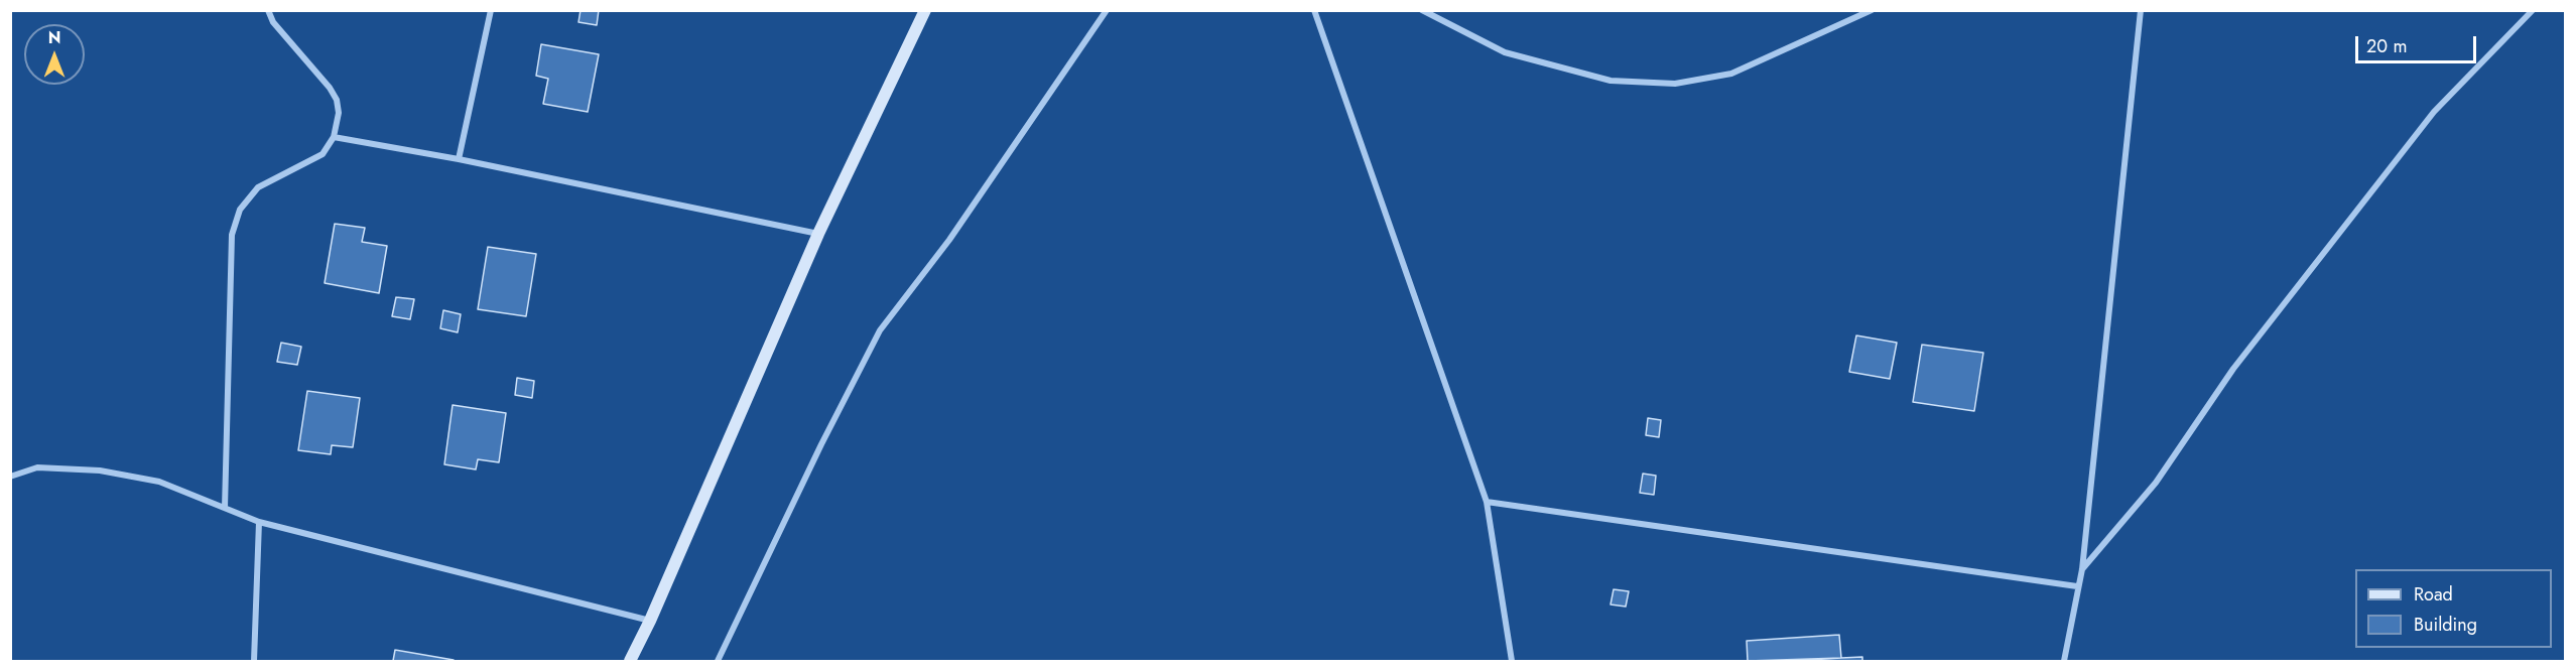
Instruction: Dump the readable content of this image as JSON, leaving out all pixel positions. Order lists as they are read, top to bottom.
{
  "legend": ["Road", "Building"],
  "scale_bar": "20 m",
  "north": "top"
}
